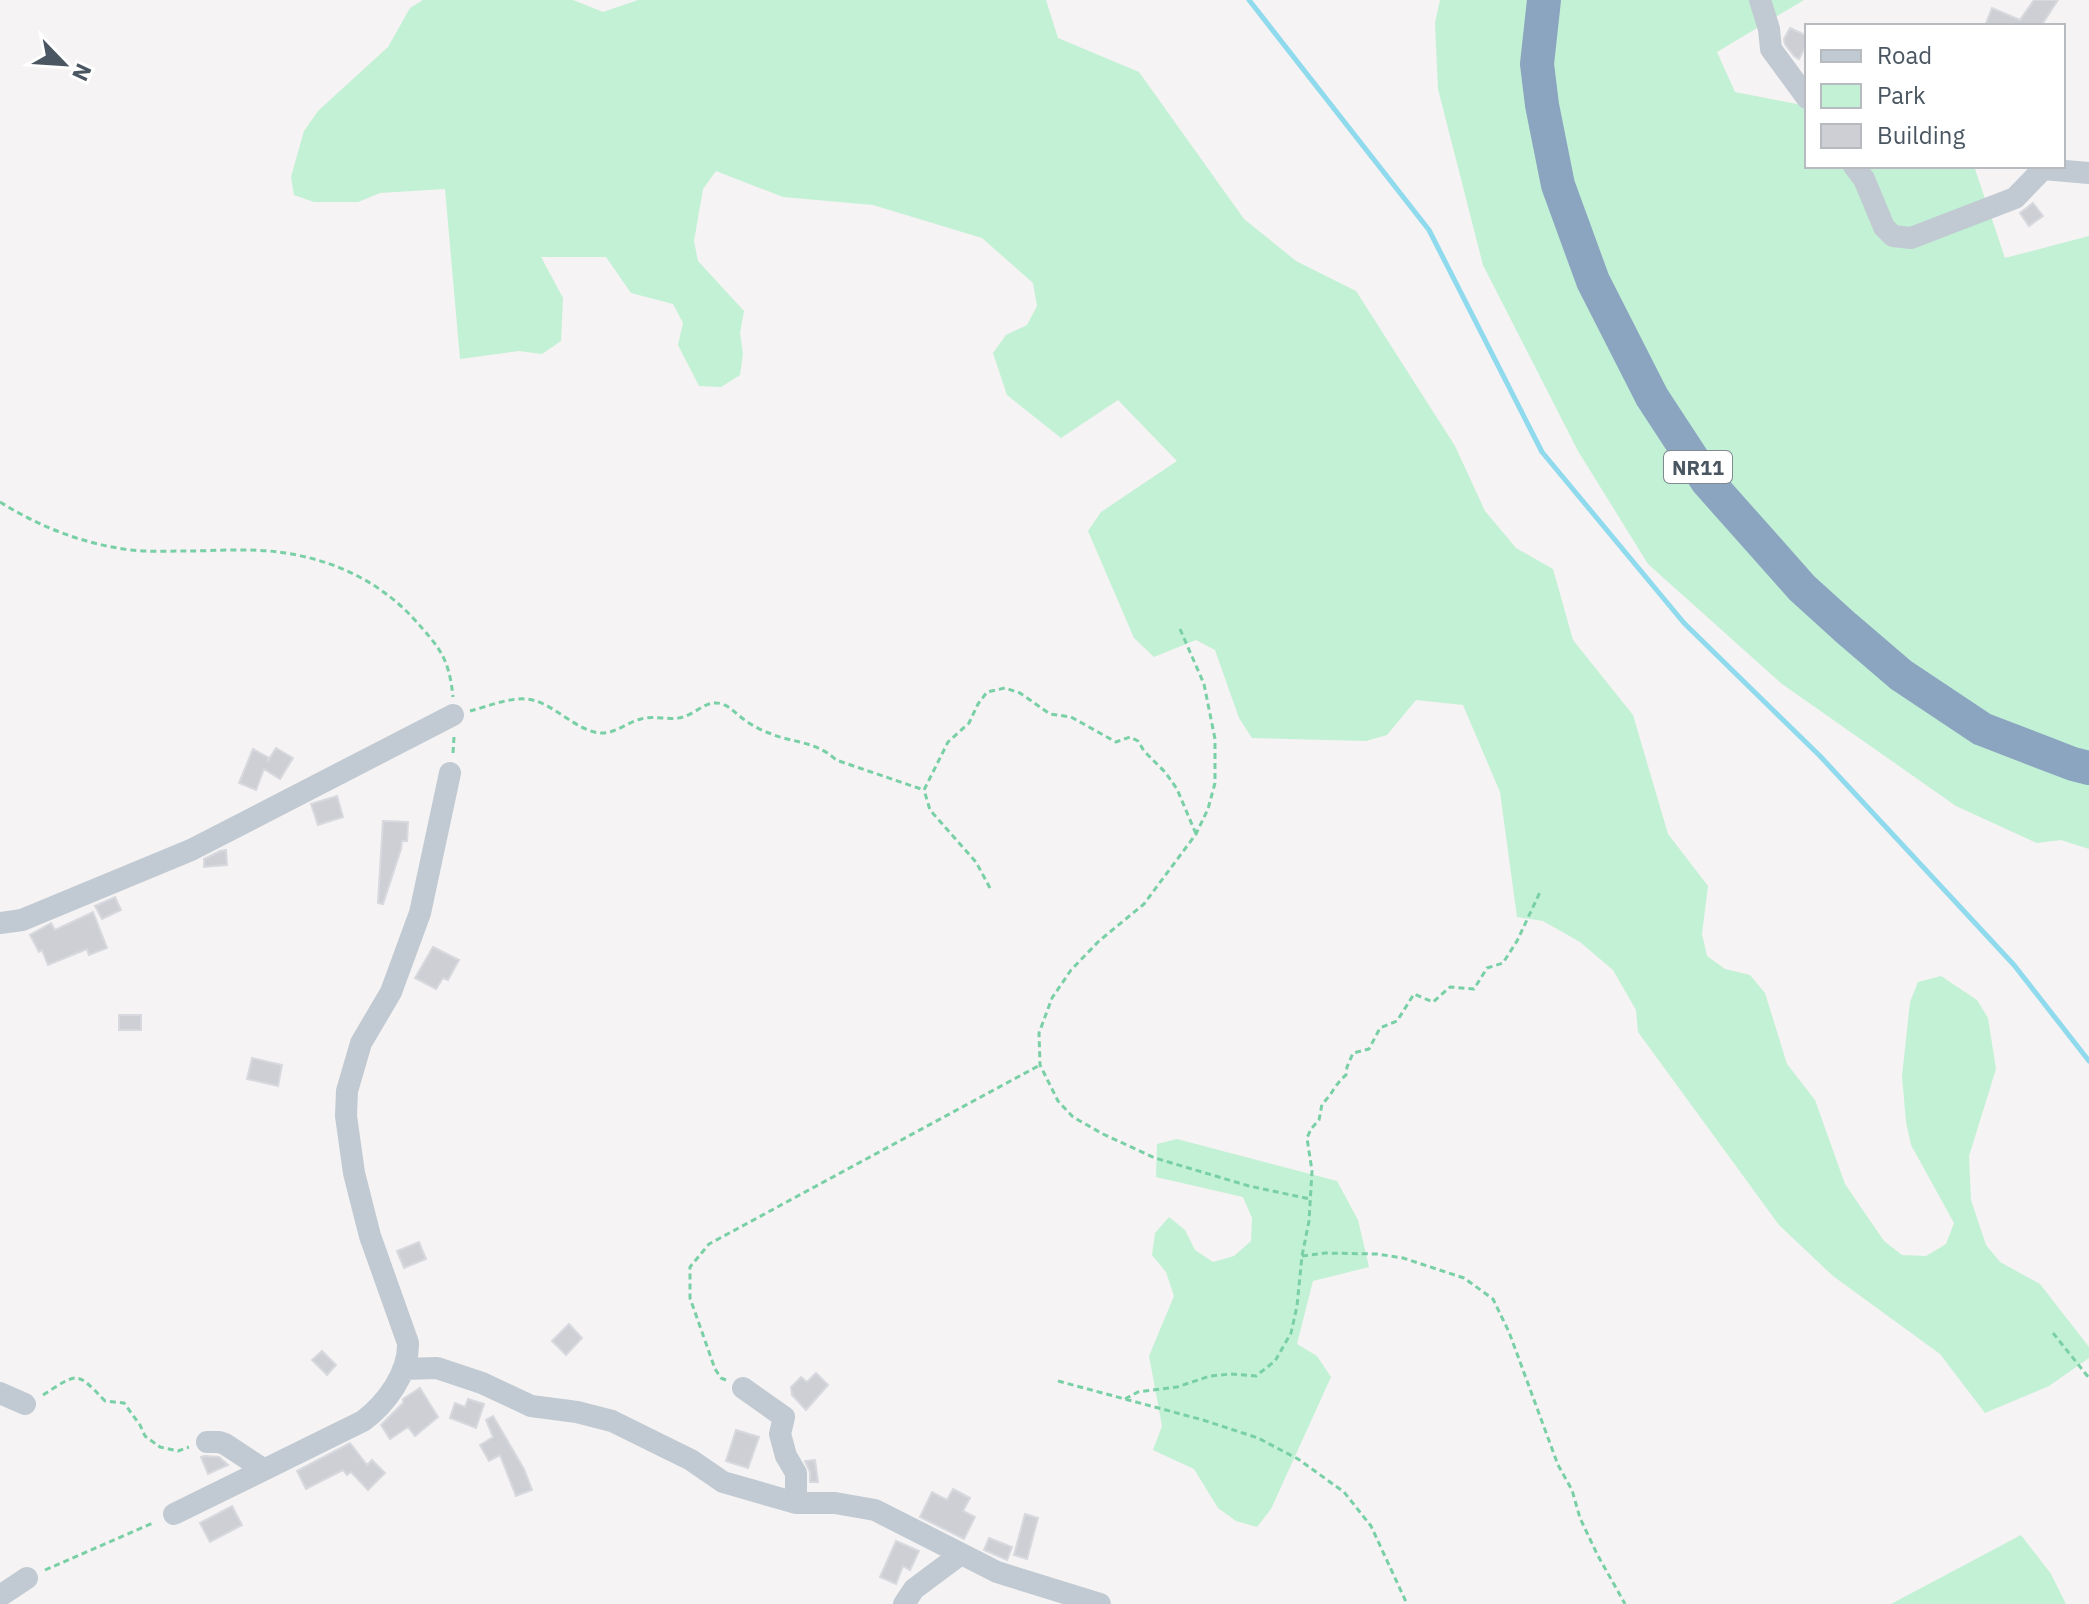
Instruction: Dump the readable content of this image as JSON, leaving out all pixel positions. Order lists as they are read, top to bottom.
{
  "streets": {
    "highway": ["NR11"]
  },
  "legend": ["Road", "Park", "Building"],
  "north": "bottom right"
}
